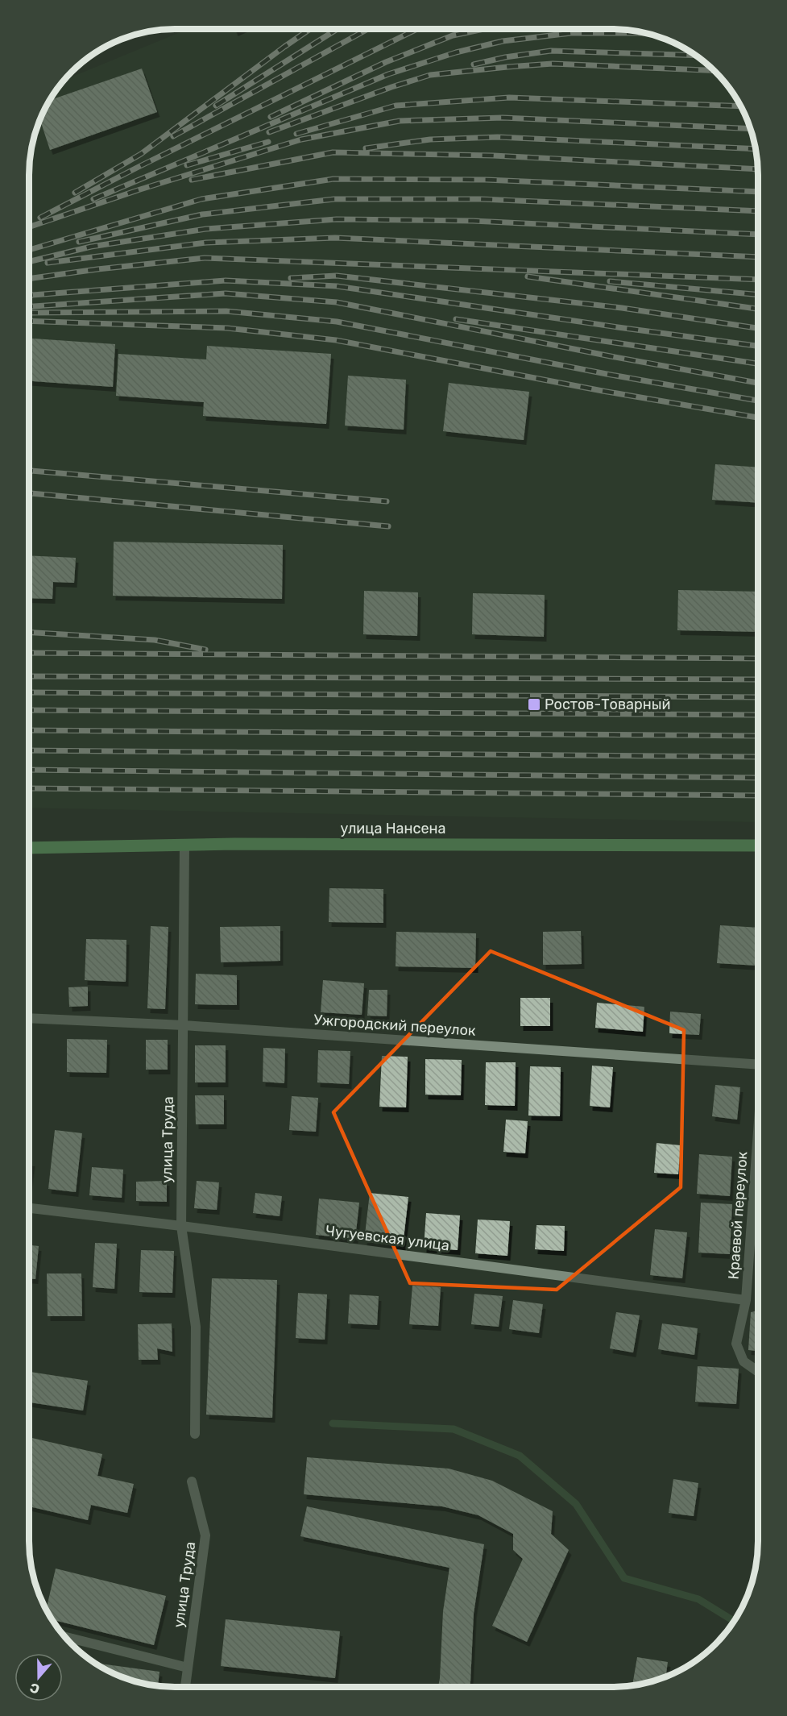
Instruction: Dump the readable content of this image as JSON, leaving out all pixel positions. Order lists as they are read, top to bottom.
{
  "streets": {
    "main road": ["улица Нансена"],
    "street": [
      "Ужгородский переулок",
      "улица Труда",
      "Краевой переулок",
      "Чугуевская улица"
    ]
  },
  "crossings": [
    ["улица Нансена", "улица Труда"],
    ["Ужгородский переулок", "улица Труда"],
    ["улица Труда", "Чугуевская улица"],
    ["Краевой переулок", "Чугуевская улица"]
  ],
  "places": {
    "transit": ["Ростов-Товарный"]
  },
  "north": "bottom"
}
